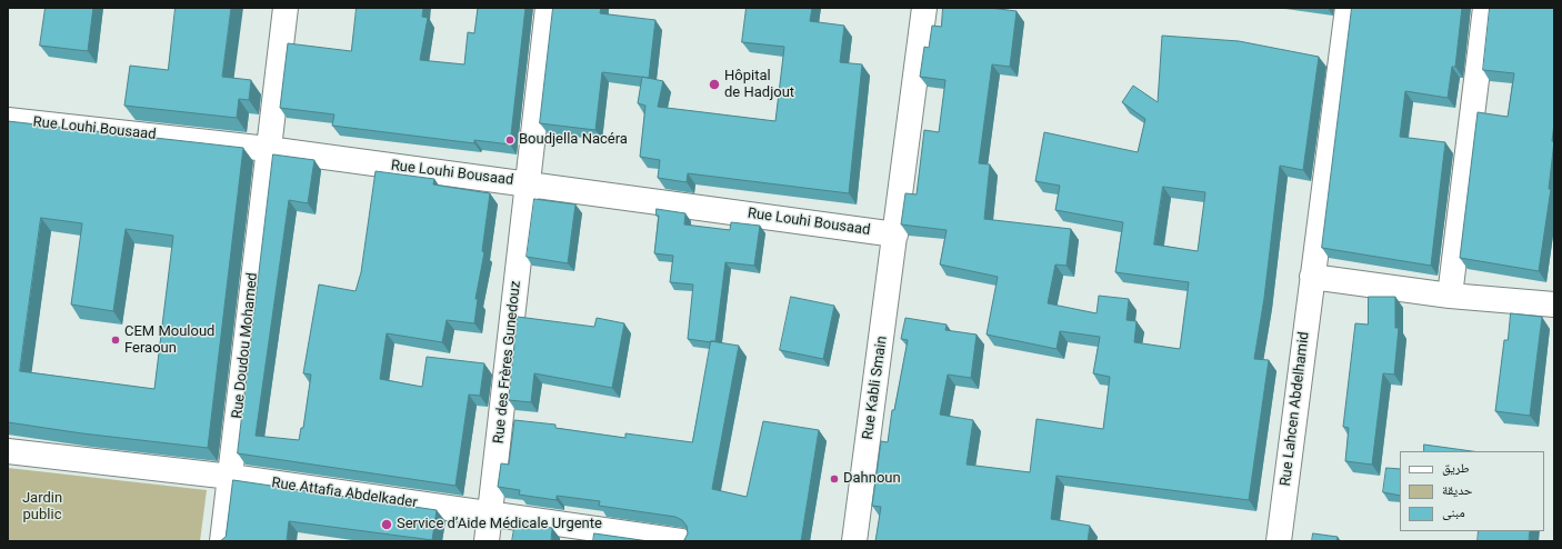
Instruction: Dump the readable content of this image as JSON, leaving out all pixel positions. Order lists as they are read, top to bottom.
{
  "streets": {
    "street": [
      "Rue Louhi Bousaad",
      "Rue Doudou Mohamed",
      "Rue des Frères Gunedouz",
      "Rue Kabli Smain",
      "Rue Lahcen Abdelhamid",
      "Rue Attafia Abdelkader"
    ]
  },
  "crossings": [
    ["Rue Louhi Bousaad", "Rue Doudou Mohamed"],
    ["Rue Louhi Bousaad", "Rue des Frères Gunedouz"],
    ["Rue Louhi Bousaad", "Rue Kabli Smain"],
    ["Rue Doudou Mohamed", "Rue Attafia Abdelkader"],
    ["Rue des Frères Gunedouz", "Rue Attafia Abdelkader"]
  ],
  "parks": ["Jardin public"],
  "places": [
    "Hôpital de Hadjout",
    "Boudjella Nacéra",
    "CEM Mouloud Feraoun",
    "Dahnoun",
    "Service d’Aide Médicale Urgente"
  ],
  "legend": ["طريق", "حديقة", "مبنى"]
}
